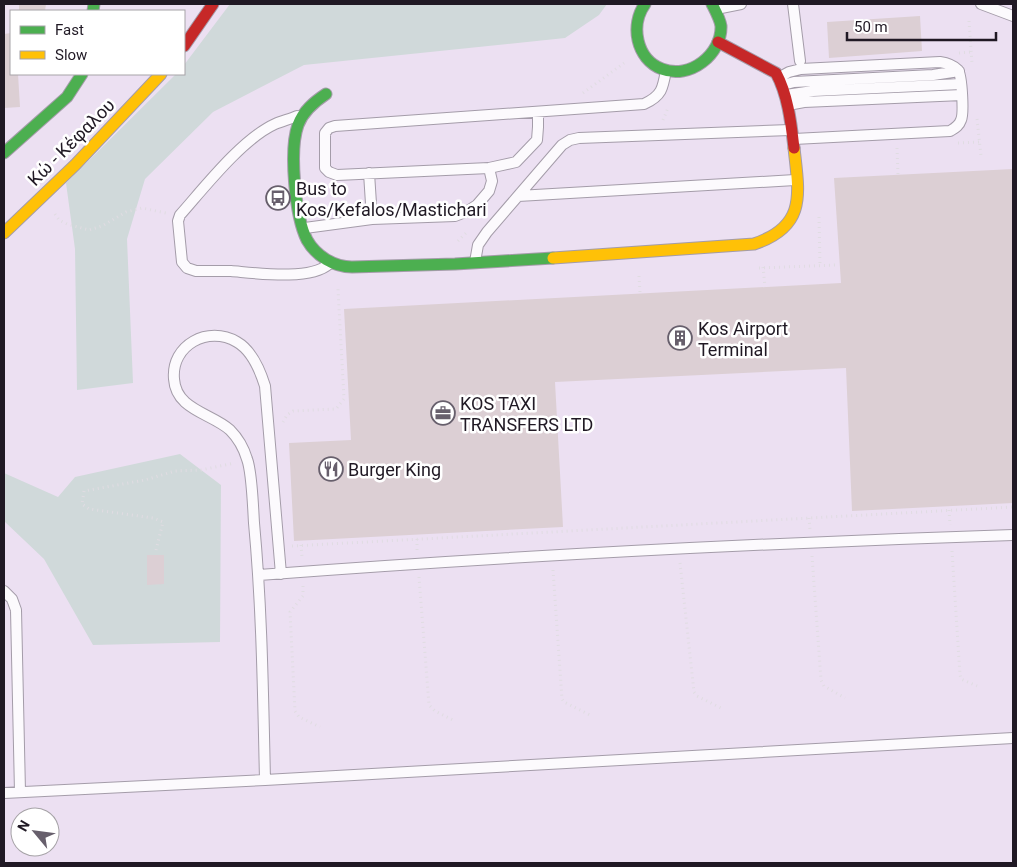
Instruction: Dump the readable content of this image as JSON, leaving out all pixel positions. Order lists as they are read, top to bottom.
{
  "streets": {
    "street": ["Κώ - Κέφαλου"]
  },
  "places": {
    "bus stop": ["Bus to Kos/Kefalos/Mastichari"],
    "building": ["Kos Airport Terminal"],
    "office": ["KOS TAXI TRANSFERS LTD"],
    "restaurant": ["Burger King"]
  },
  "legend": ["Fast", "Slow"],
  "scale_bar": "50 m",
  "north": "top left"
}
